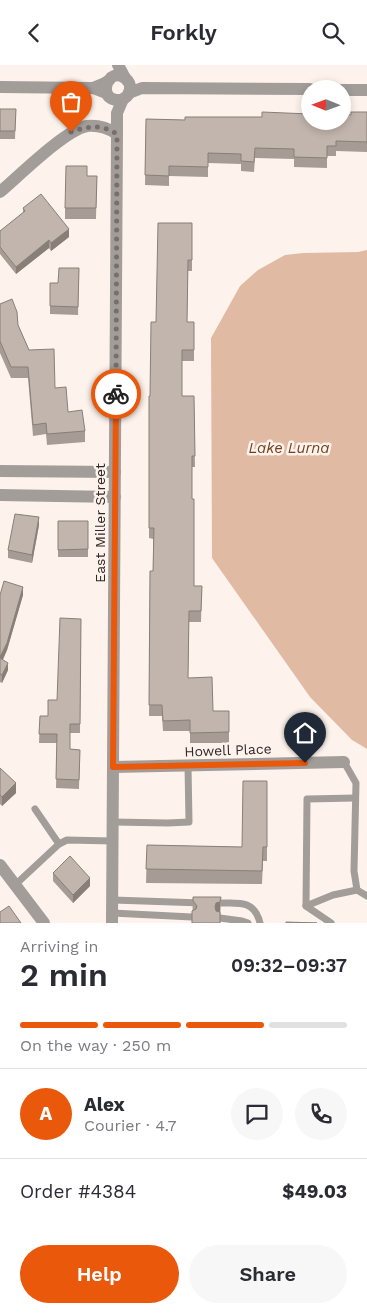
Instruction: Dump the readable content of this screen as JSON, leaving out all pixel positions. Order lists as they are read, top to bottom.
{
  "streets": {
    "street": ["East Miller Street", "Howell Place"]
  },
  "crossings": [
    ["East Miller Street", "Howell Place"]
  ],
  "water": ["Lake Lurna"],
  "north": "left",
  "page": {
    "header": "Forkly",
    "heading": ["2 min", "Arriving in", "09:32–09:37"],
    "panel": [
      "Alex",
      "Courier · 4.7",
      "Order #4384",
      "$49.03"
    ],
    "bar": "On the way · 250 m",
    "round": "A",
    "buttons": ["Help", "Share"]
  }
}
